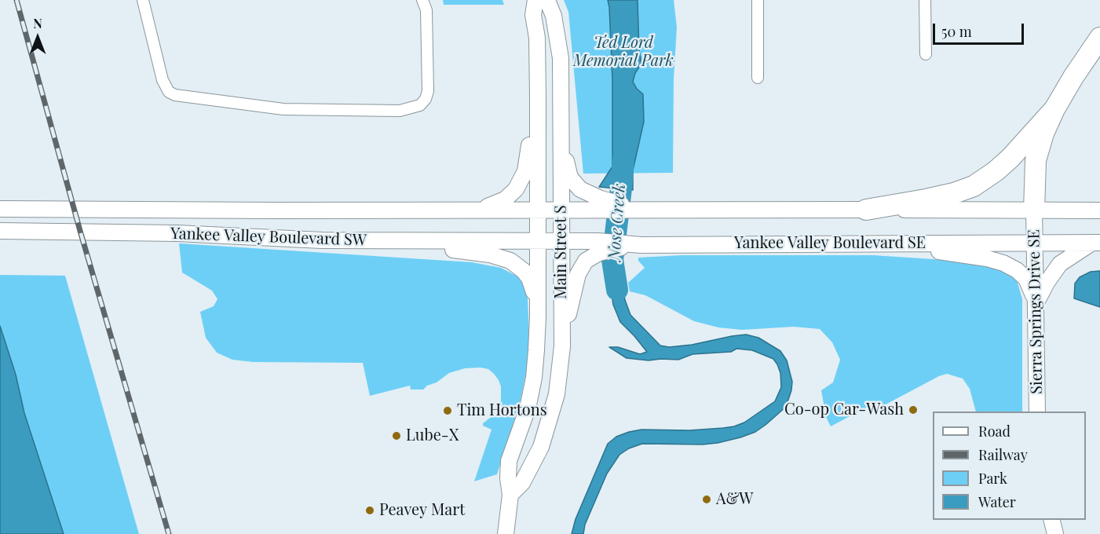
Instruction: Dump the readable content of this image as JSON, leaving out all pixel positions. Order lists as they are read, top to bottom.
{
  "streets": {
    "main road": [
      "Yankee Valley Boulevard SW",
      "Yankee Valley Boulevard SE",
      "Main Street S",
      "Sierra Springs Drive SE"
    ]
  },
  "crossings": [
    ["Yankee Valley Boulevard SW", "Yankee Valley Boulevard SE"],
    ["Yankee Valley Boulevard SW", "Main Street S"],
    ["Yankee Valley Boulevard SE", "Main Street S"],
    ["Yankee Valley Boulevard SE", "Sierra Springs Drive SE"]
  ],
  "water": ["Nose Creek"],
  "parks": ["Ted Lord Memorial Park"],
  "places": [
    "Co-op Car-Wash",
    "Tim Hortons",
    "Lube-X",
    "A&W",
    "Peavey Mart"
  ],
  "legend": [
    "Road",
    "Railway",
    "Park",
    "Water"
  ],
  "scale_bar": "50 m",
  "north": "top"
}
